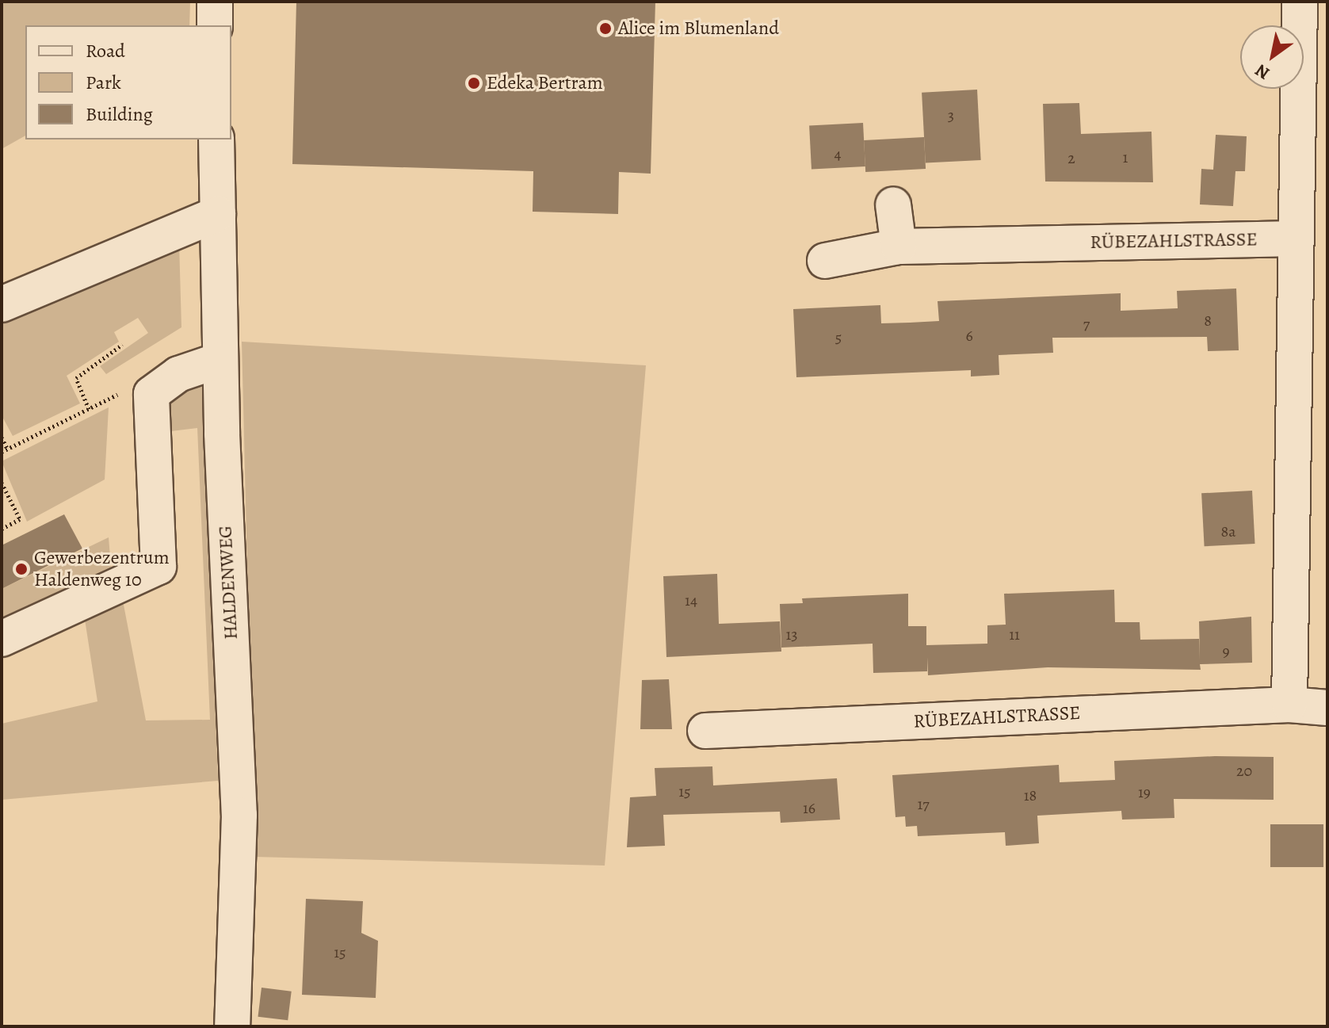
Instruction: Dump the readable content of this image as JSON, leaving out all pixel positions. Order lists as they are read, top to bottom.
{
  "streets": {
    "street": ["RÜBEZAHLSTRASSE", "HALDENWEG"]
  },
  "places": ["Alice im Blumenland", "Edeka Bertram", "Gewerbezentrum Haldenweg 10"],
  "house_numbers": [
    "3",
    "4",
    "1",
    "2",
    "8",
    "7",
    "6",
    "5",
    "8a",
    "14",
    "13",
    "11",
    "9",
    "20",
    "15",
    "19",
    "18",
    "17",
    "16",
    "15"
  ],
  "legend": ["Road", "Park", "Building"],
  "north": "bottom left"
}
